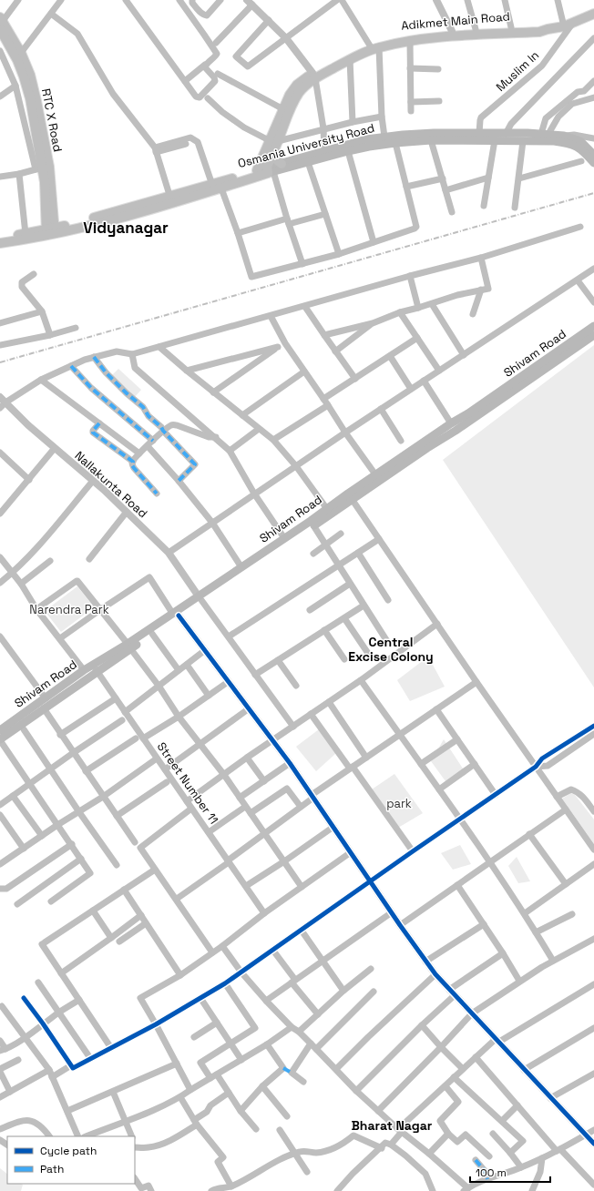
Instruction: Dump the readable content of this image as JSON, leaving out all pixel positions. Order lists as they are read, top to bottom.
{
  "streets": {
    "main road": [
      "Adikmet Main Road",
      "RTC X Road",
      "Osmania University Road",
      "Shivam Road"
    ],
    "street": ["Muslim ln", "Nallakunta Road", "Street Number 11"]
  },
  "crossings": [
    ["Adikmet Main Road", "Muslim ln"],
    ["Muslim ln", "Osmania University Road"],
    ["RTC X Road", "Osmania University Road"],
    ["Shivam Road", "Nallakunta Road"],
    ["Shivam Road", "Street Number 11"]
  ],
  "districts": ["Vidyanagar", "Central Excise Colony", "Bharat Nagar"],
  "parks": ["Narendra Park", "park"],
  "legend": ["Cycle path", "Path"],
  "scale_bar": "100 m"
}
